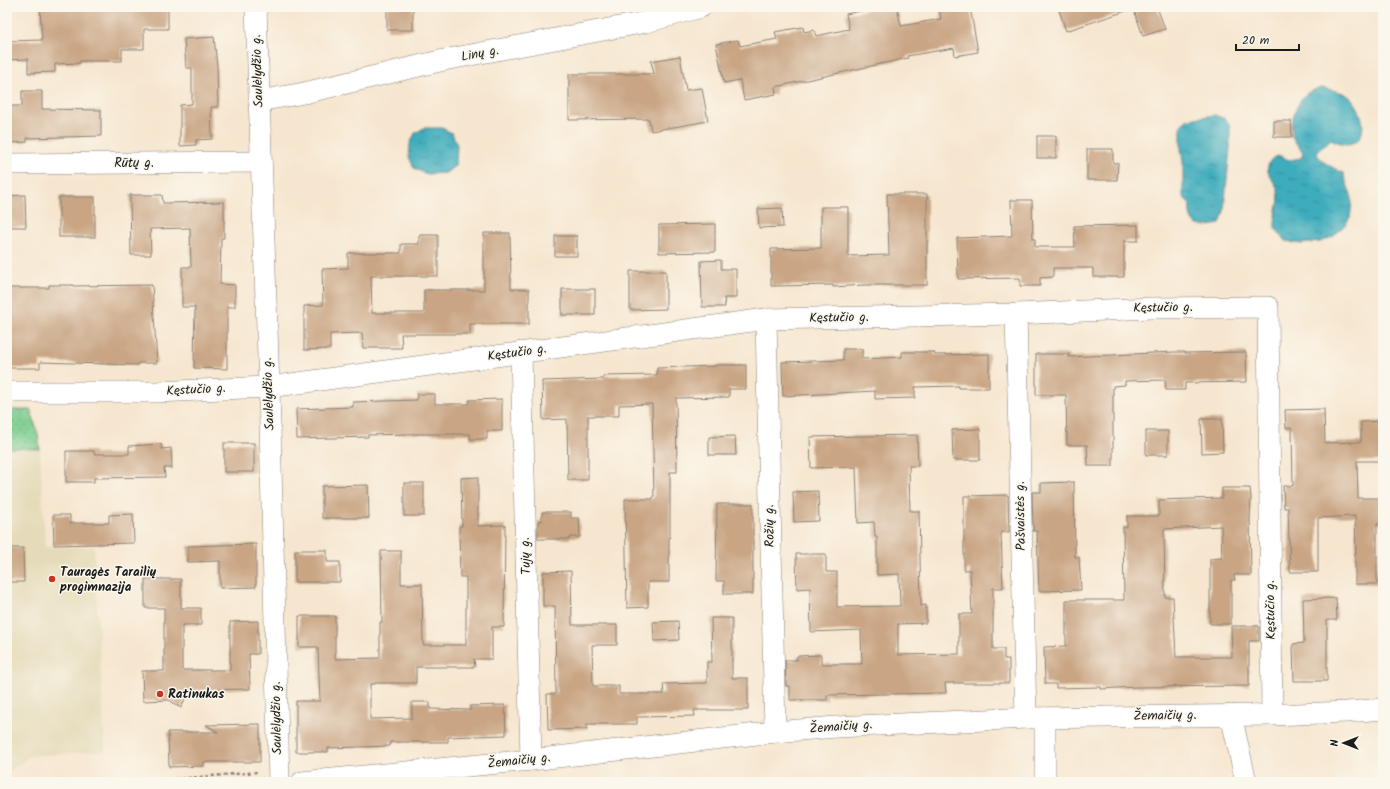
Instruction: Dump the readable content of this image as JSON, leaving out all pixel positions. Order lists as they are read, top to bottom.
{
  "streets": {
    "street": [
      "Linų g.",
      "Saulėlydžio g.",
      "Rūtų g.",
      "Kęstučio g.",
      "Pašvaistės g.",
      "Rožių g.",
      "Tujų g.",
      "Žemaičių g."
    ]
  },
  "crossings": [
    ["Linų g.", "Saulėlydžio g."],
    ["Saulėlydžio g.", "Rūtų g."],
    ["Saulėlydžio g.", "Kęstučio g."],
    ["Kęstučio g.", "Pašvaistės g."],
    ["Kęstučio g.", "Rožių g."],
    ["Kęstučio g.", "Tujų g."],
    ["Kęstučio g.", "Žemaičių g."],
    ["Pašvaistės g.", "Žemaičių g."],
    ["Rožių g.", "Žemaičių g."],
    ["Tujų g.", "Žemaičių g."]
  ],
  "places": ["Tauragės Tarailių progimnazija", "Ratinukas"],
  "scale_bar": "20 m",
  "north": "left"
}
